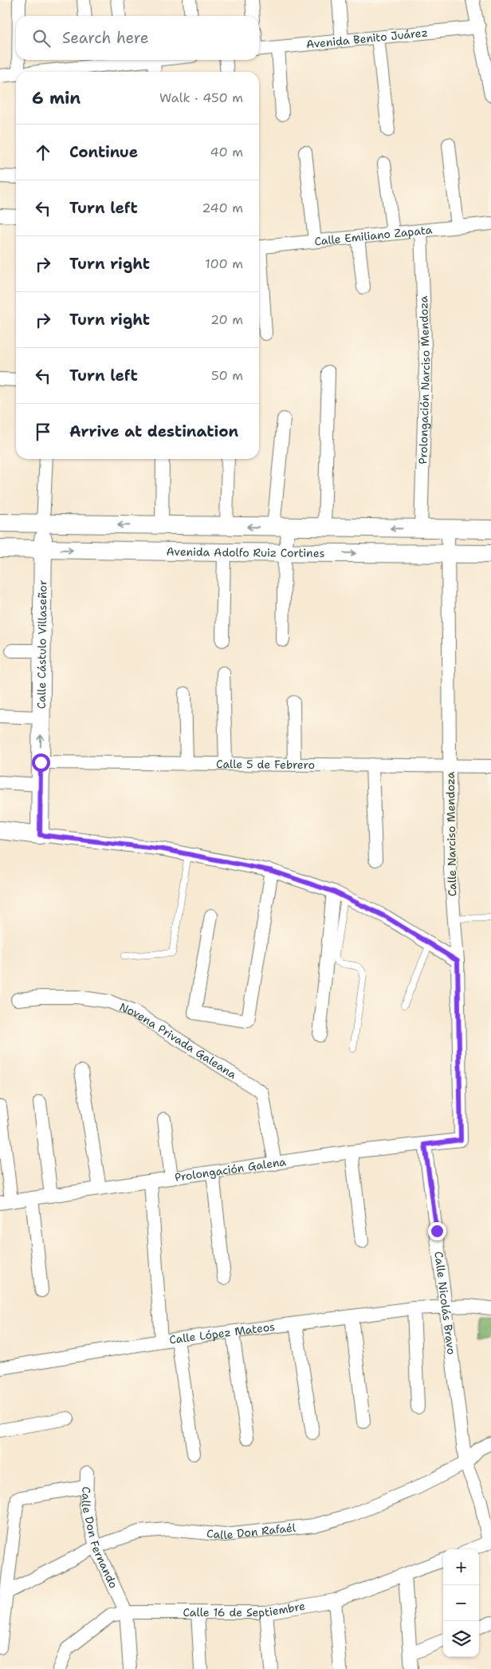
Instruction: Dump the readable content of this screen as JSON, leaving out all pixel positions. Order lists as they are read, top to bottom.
{
  "streets": {
    "street": [
      "Avenida Benito Juárez",
      "Calle Emiliano Zapata",
      "Prolongación Narciso Mendoza",
      "Avenida Adolfo Ruiz Cortines",
      "Calle Cástulo Villaseñor",
      "Calle 5 de Febrero",
      "Calle Narciso Mendoza",
      "Novena Privada Galeana",
      "Prolongación Galena",
      "Calle Nicolás Bravo",
      "Calle López Mateos",
      "Calle Don Rafaél",
      "Calle Don Fernando",
      "Calle 16 de Septiembre"
    ]
  },
  "crossings": [
    ["Calle Emiliano Zapata", "Prolongación Narciso Mendoza"],
    ["Avenida Adolfo Ruiz Cortines", "Calle Cástulo Villaseñor"],
    ["Avenida Adolfo Ruiz Cortines", "Calle Narciso Mendoza"],
    ["Calle Cástulo Villaseñor", "Calle 5 de Febrero"],
    ["Calle 5 de Febrero", "Calle Narciso Mendoza"],
    ["Calle Narciso Mendoza", "Prolongación Galena"],
    ["Novena Privada Galeana", "Prolongación Galena"],
    ["Prolongación Galena", "Calle Nicolás Bravo"],
    ["Calle Nicolás Bravo", "Calle López Mateos"],
    ["Calle Nicolás Bravo", "Calle Don Rafaél"],
    ["Calle Don Rafaél", "Calle Don Fernando"],
    ["Calle Don Fernando", "Calle 16 de Septiembre"]
  ],
  "page": {
    "search": "Search here",
    "heading": ["6 min", "Walk · 450 m"],
    "list": [
      ["Continue", "40 m"],
      ["Turn left", "240 m"],
      ["Turn right", "100 m"],
      ["Turn right", "20 m"],
      ["Turn left", "50 m"],
      "Arrive at destination"
    ],
    "map_buttons": ["+", "−"]
  }
}
